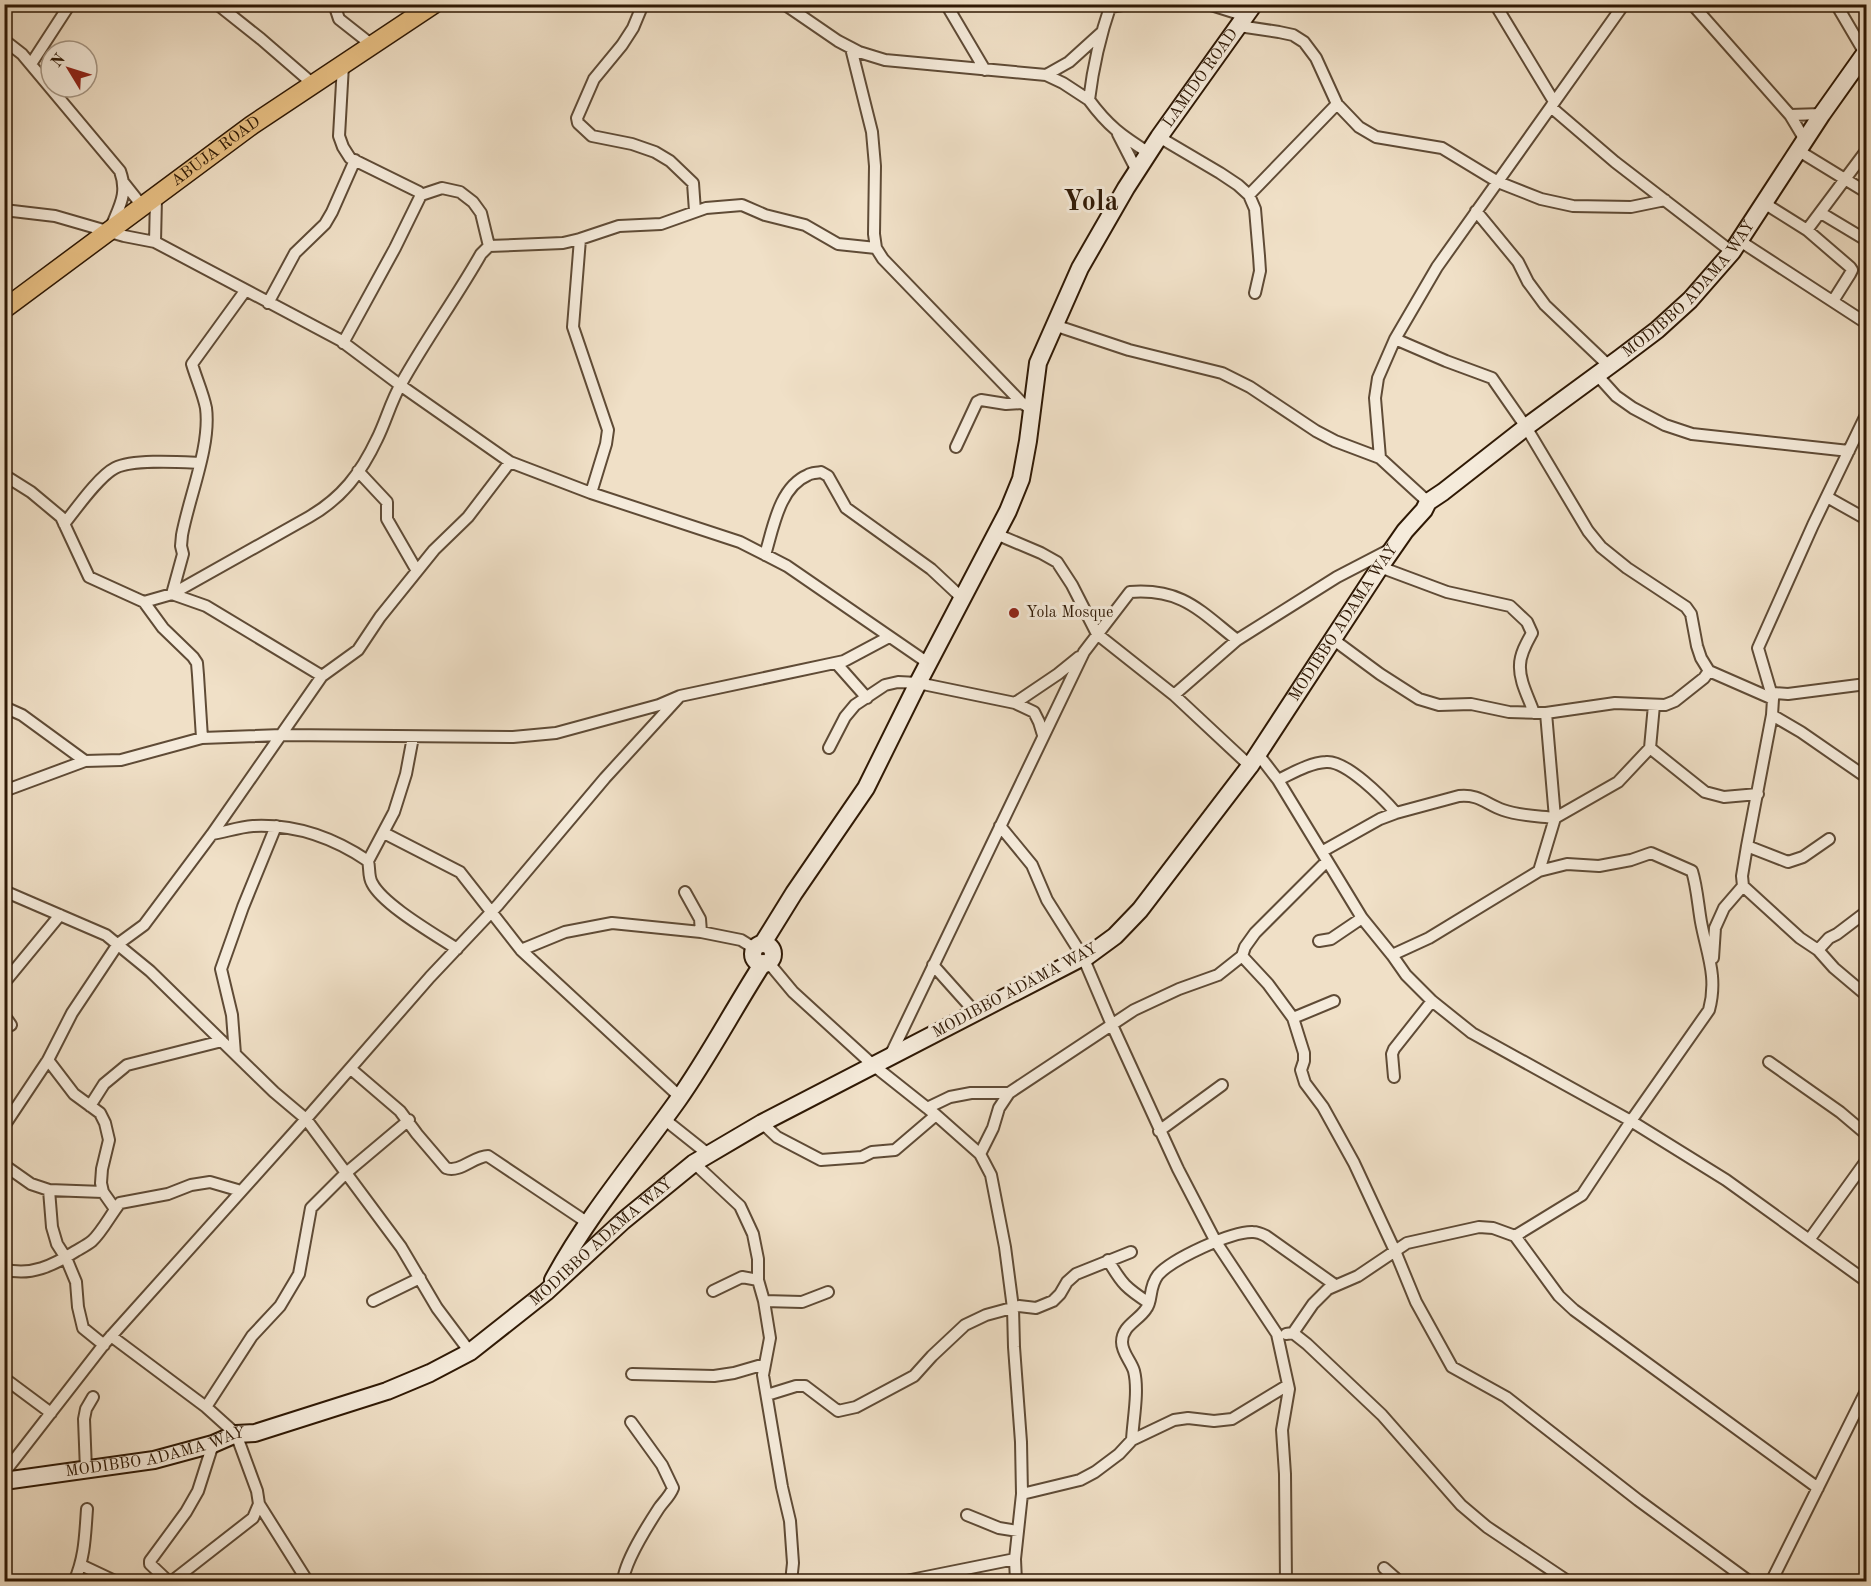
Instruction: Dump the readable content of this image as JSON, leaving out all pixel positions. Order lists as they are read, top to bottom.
{
  "streets": {
    "main road": ["LAMIDO ROAD", "ABUJA ROAD", "MODIBBO ADAMA WAY"]
  },
  "districts": ["Yola"],
  "places": ["Yola Mosque"],
  "north": "top left"
}
